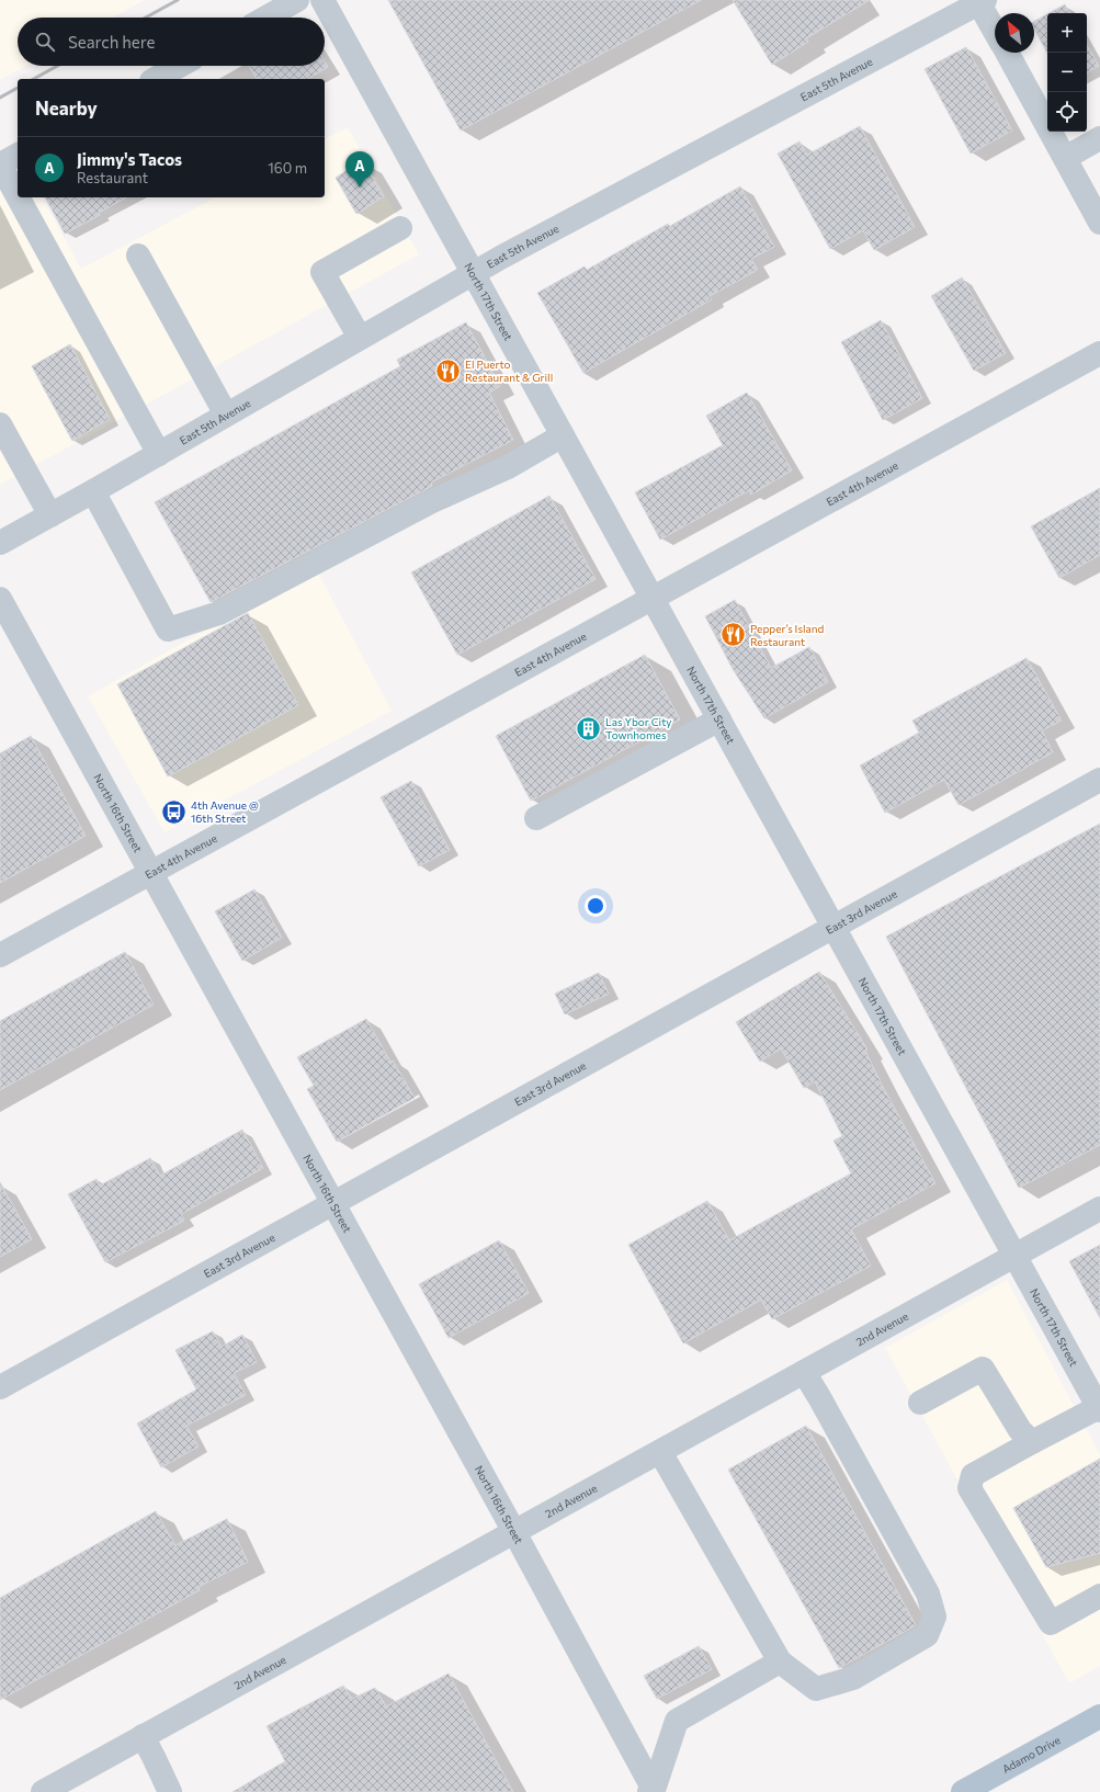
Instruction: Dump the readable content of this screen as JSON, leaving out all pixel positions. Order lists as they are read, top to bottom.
{
  "streets": {
    "main road": ["Adamo Drive"],
    "street": [
      "East 5th Avenue",
      "North 17th Street",
      "East 4th Avenue",
      "North 16th Street",
      "East 3rd Avenue",
      "2nd Avenue"
    ]
  },
  "crossings": [
    ["East 5th Avenue", "North 17th Street"],
    ["North 17th Street", "East 4th Avenue"],
    ["North 17th Street", "East 3rd Avenue"],
    ["North 17th Street", "2nd Avenue"],
    ["East 4th Avenue", "North 16th Street"],
    ["North 16th Street", "East 3rd Avenue"],
    ["North 16th Street", "2nd Avenue"]
  ],
  "places": {
    "restaurant": ["El Puerto Restaurant & Grill", "Pepper’s Island Restaurant"],
    "building": ["Las Ybor City Townhomes"],
    "bus stop": ["4th Avenue @ 16th Street"]
  },
  "north": "top left",
  "page": {
    "map_buttons": ["+", "−"],
    "search": "Search here",
    "heading": "Nearby",
    "list": [
      {
        "mark": "A",
        "name": "Jimmy's Tacos",
        "note": "Restaurant",
        "value": "160 m"
      }
    ],
    "pins": "A"
  }
}
